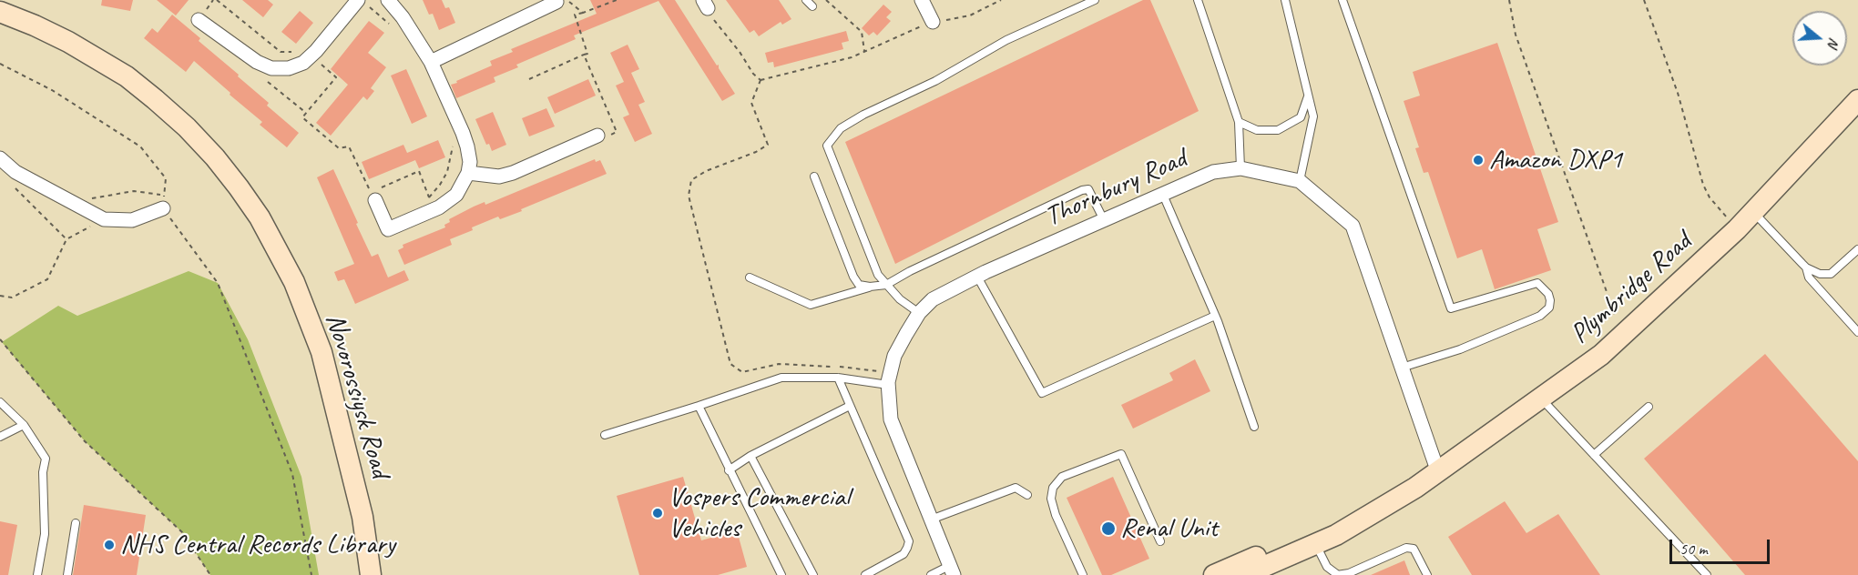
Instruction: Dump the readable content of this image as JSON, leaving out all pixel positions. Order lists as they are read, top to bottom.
{
  "streets": {
    "main road": ["Plymbridge Road", "Novorossiysk Road"],
    "street": ["Thornbury Road"]
  },
  "crossings": [
    ["Thornbury Road", "Plymbridge Road"]
  ],
  "places": [
    "Amazon DXP1",
    "Vospers Commercial Vehicles",
    "Renal Unit",
    "NHS Central Records Library"
  ],
  "scale_bar": "50 m",
  "north": "right"
}
